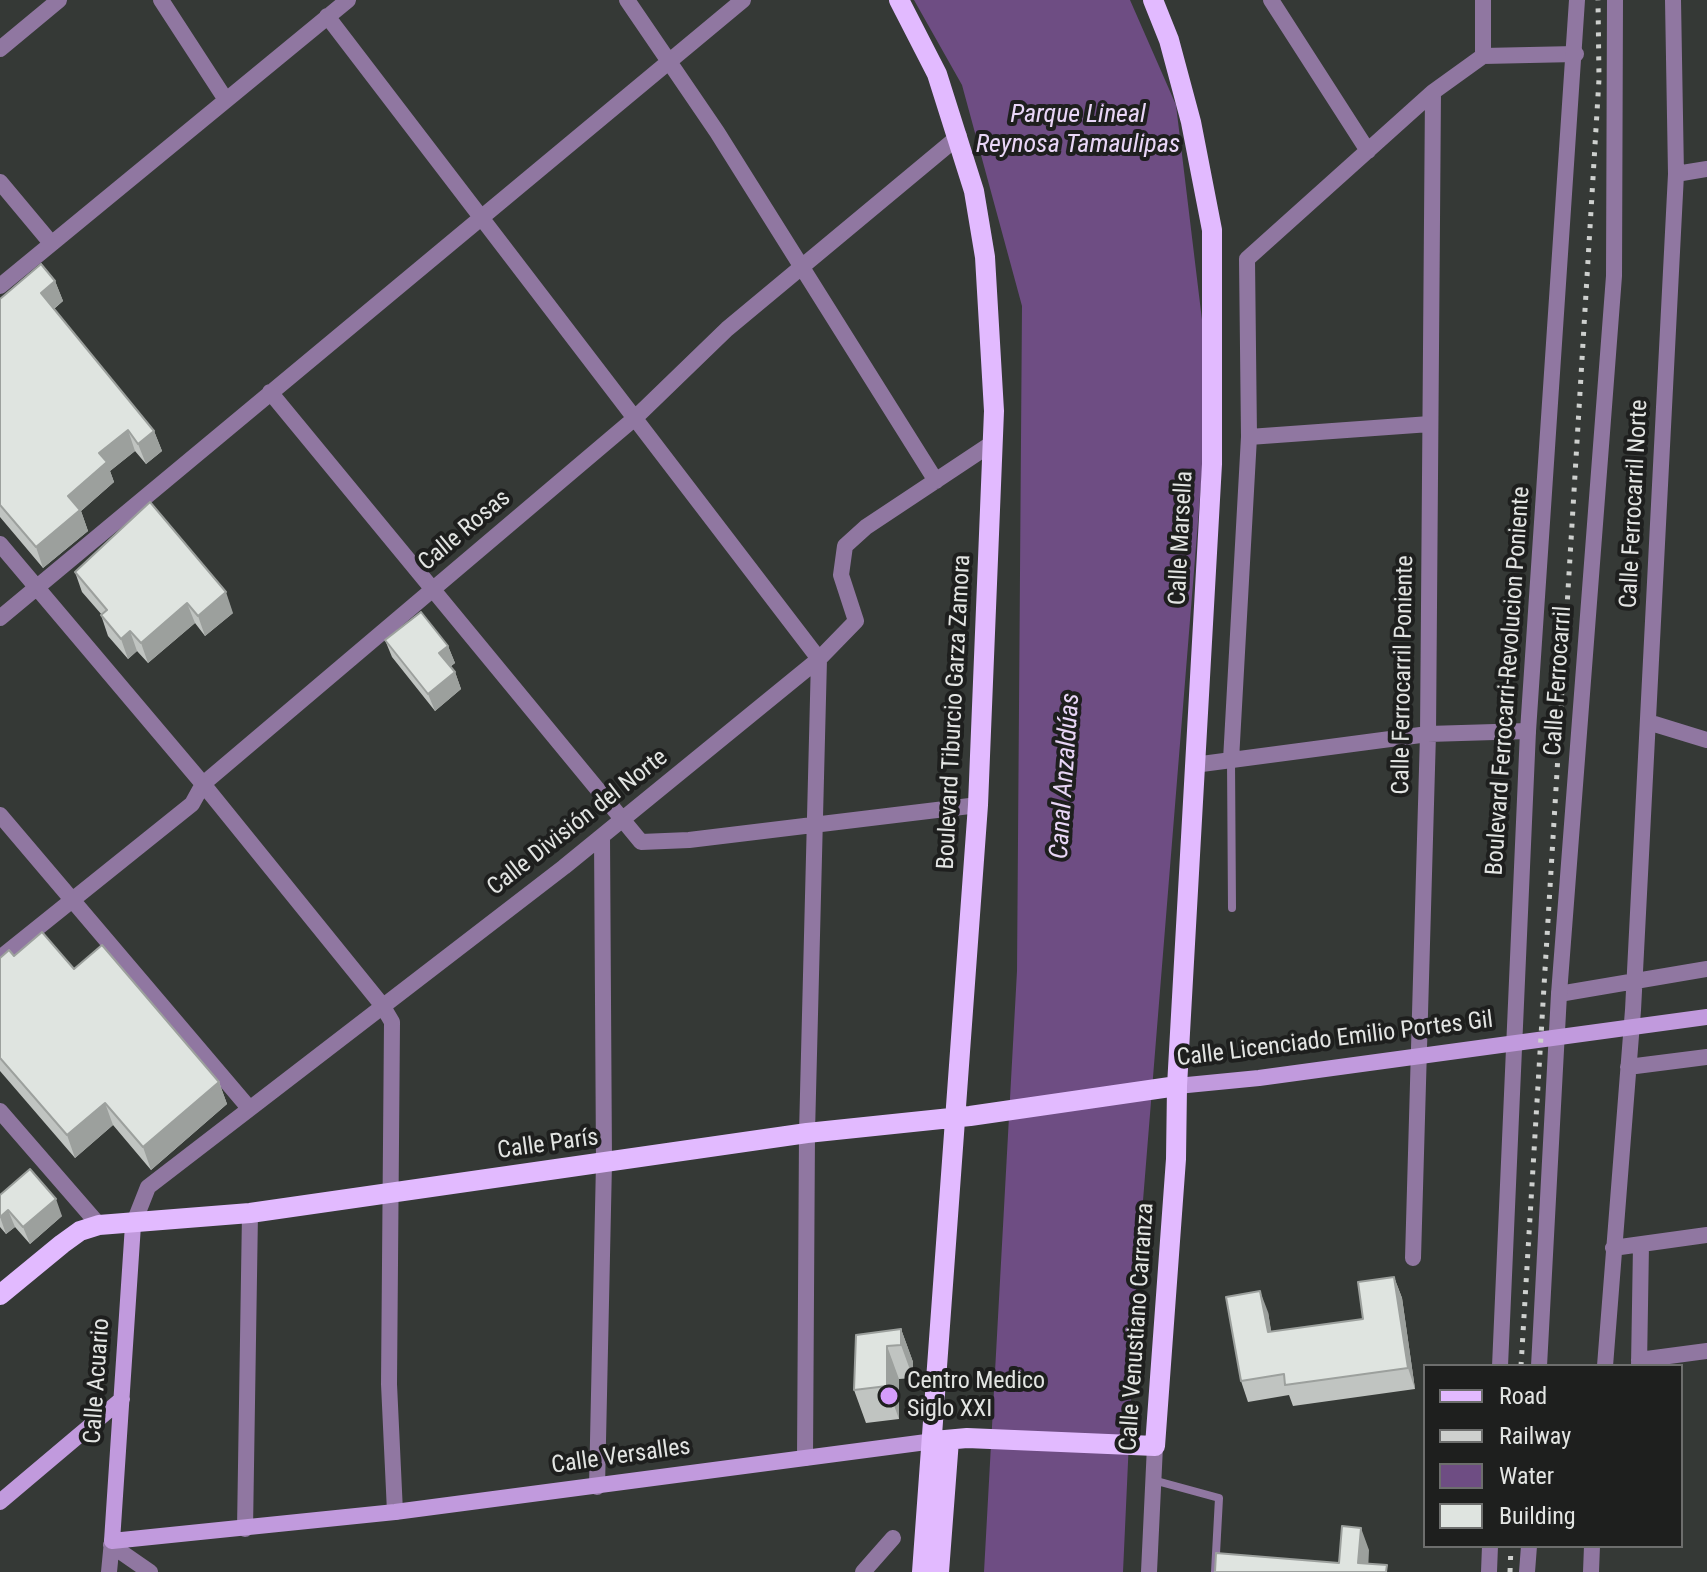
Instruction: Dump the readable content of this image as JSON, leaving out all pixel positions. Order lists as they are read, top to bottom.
{
  "streets": {
    "main road": [
      "Calle Marsella",
      "Boulevard Tiburcio Garza Zamora",
      "Calle Licenciado Emilio Portes Gil",
      "Calle París",
      "Calle Venustiano Carranza",
      "Calle Acuario",
      "Calle Versalles"
    ],
    "street": [
      "Calle Ferrocarril Norte",
      "Calle Rosas",
      "Calle Ferrocarril Poniente",
      "Boulevard Ferrocarri-Revolucion Poniente",
      "Calle Ferrocarril",
      "Calle División del Norte"
    ]
  },
  "crossings": [
    ["Calle Rosas", "Boulevard Tiburcio Garza Zamora"],
    ["Calle Marsella", "Calle Licenciado Emilio Portes Gil"],
    ["Calle Marsella", "Calle Venustiano Carranza"],
    ["Boulevard Tiburcio Garza Zamora", "Calle División del Norte"],
    ["Boulevard Tiburcio Garza Zamora", "Calle Licenciado Emilio Portes Gil"],
    ["Boulevard Tiburcio Garza Zamora", "Calle París"],
    ["Boulevard Tiburcio Garza Zamora", "Calle Versalles"],
    ["Calle División del Norte", "Calle París"],
    ["Calle División del Norte", "Calle Acuario"],
    ["Calle Licenciado Emilio Portes Gil", "Calle París"],
    ["Calle Licenciado Emilio Portes Gil", "Calle Venustiano Carranza"],
    ["Calle París", "Calle Acuario"],
    ["Calle Venustiano Carranza", "Calle Versalles"],
    ["Calle Acuario", "Calle Versalles"]
  ],
  "water": ["Parque Lineal Reynosa Tamaulipas", "Canal Anzaldúas"],
  "places": ["Centro Medico Siglo XXI"],
  "legend": [
    "Road",
    "Railway",
    "Water",
    "Building"
  ]
}
